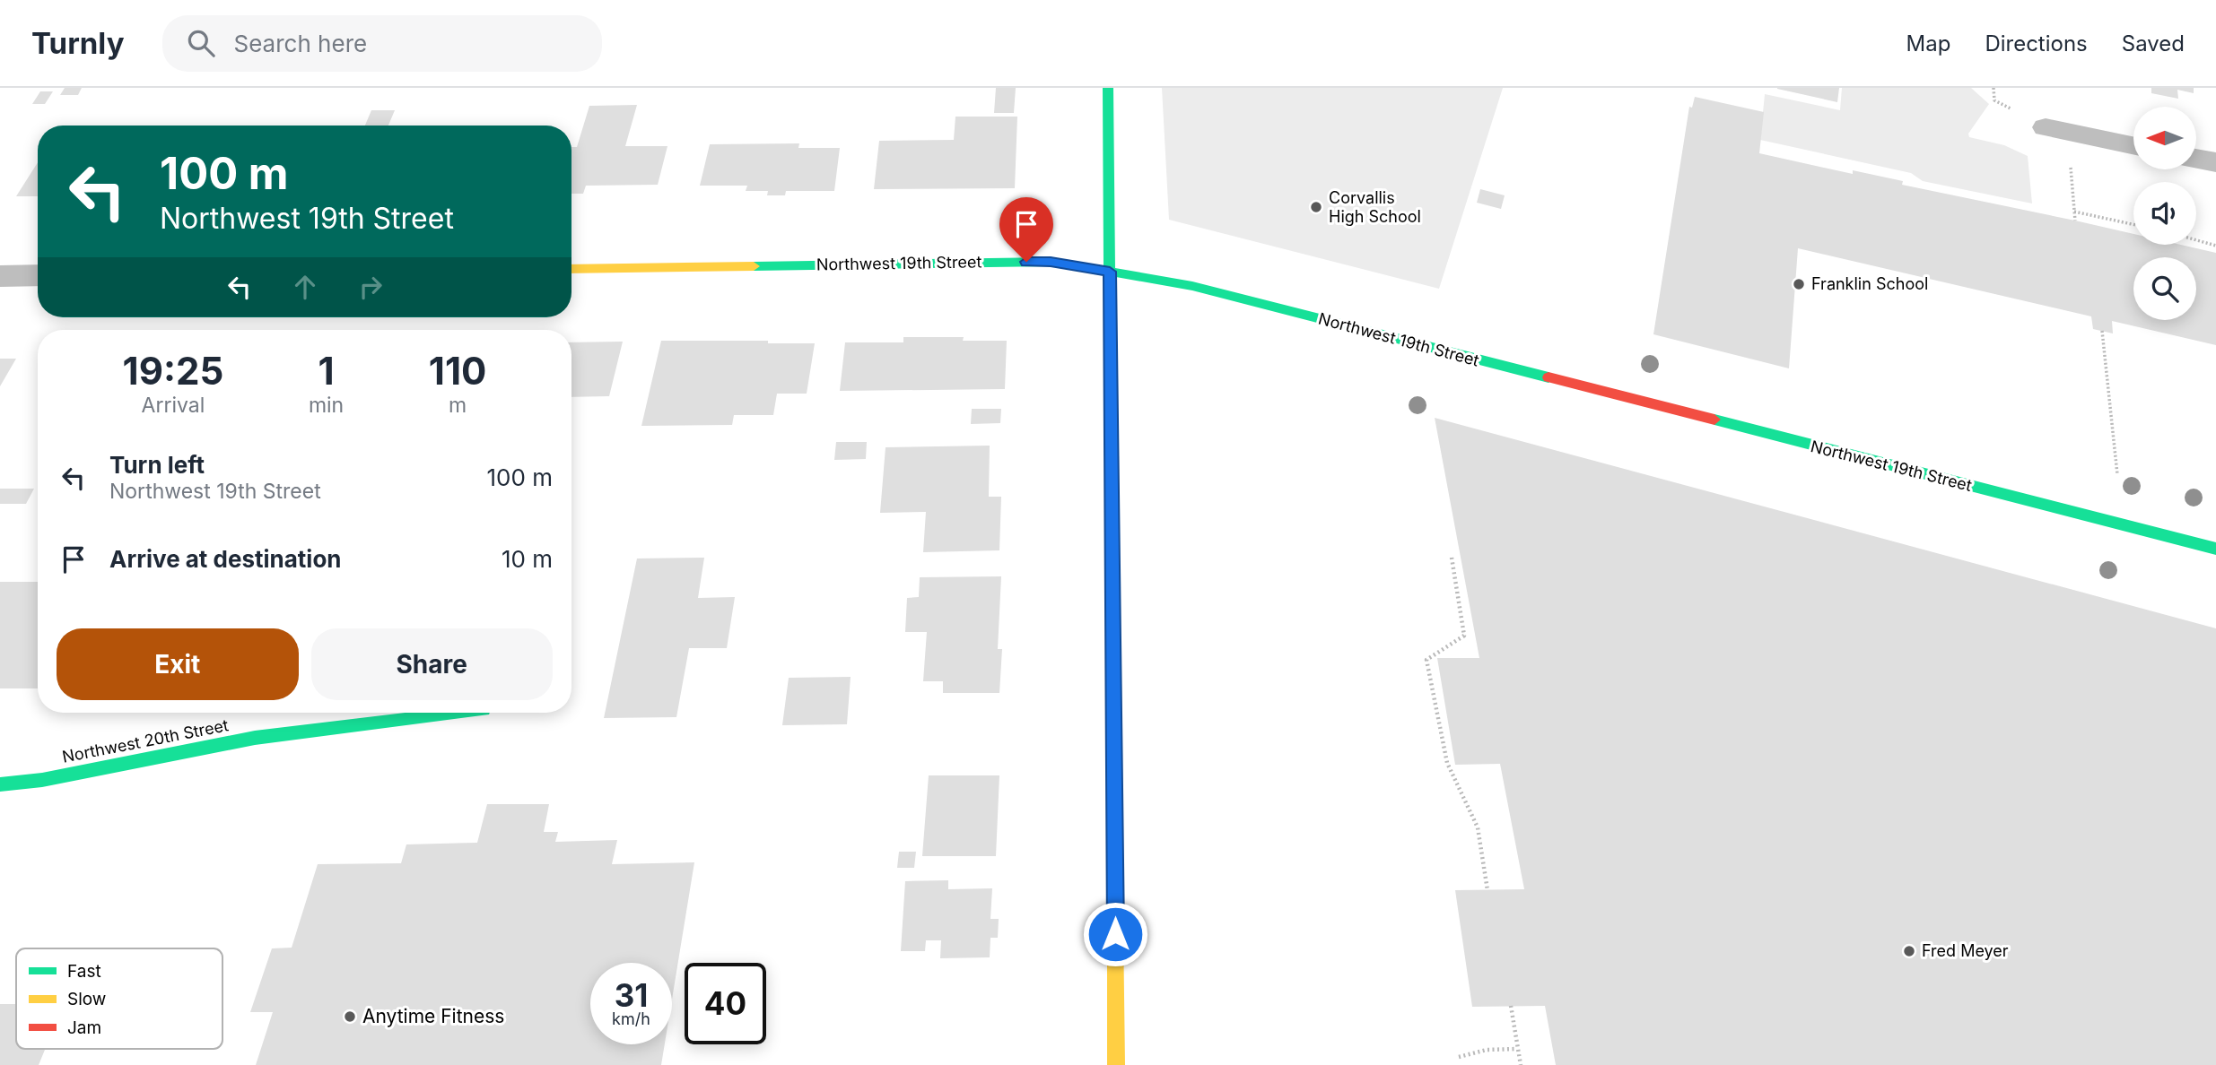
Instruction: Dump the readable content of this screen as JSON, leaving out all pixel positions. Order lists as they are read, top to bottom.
{
  "streets": {
    "street": ["Northwest 19th Street", "Northwest 20th Street"]
  },
  "places": [
    "Corvallis High School",
    "Franklin School",
    "Fred Meyer",
    "Anytime Fitness"
  ],
  "legend": ["Fast", "Slow", "Jam"],
  "north": "left",
  "page": {
    "header": "Turnly",
    "search": "Search here",
    "nav": ["Map", "Directions", "Saved"],
    "turn": ["100 m", "Northwest 19th Street"],
    "eta": [
      "19:25",
      "Arrival",
      "1",
      "min",
      "110",
      "m"
    ],
    "list": [
      {
        "name": "Turn left",
        "note": "Northwest 19th Street",
        "value": "100 m"
      },
      {
        "name": "Arrive at destination",
        "value": "10 m"
      }
    ],
    "buttons": ["Exit", "Share"],
    "speed": "31 km/h",
    "limit": "40"
  }
}
